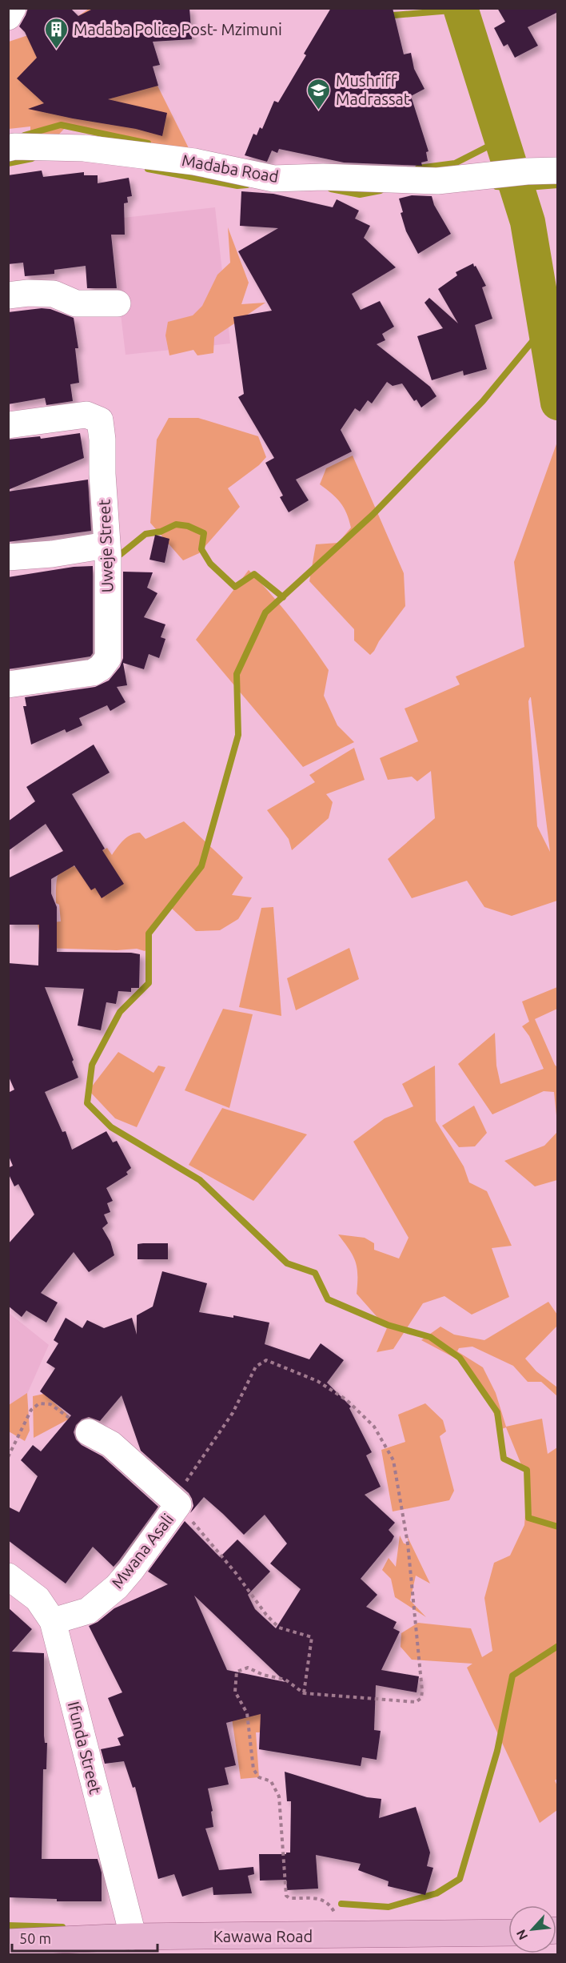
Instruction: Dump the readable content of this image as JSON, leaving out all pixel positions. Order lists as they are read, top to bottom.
{
  "streets": {
    "main road": ["Kawawa Road"],
    "street": [
      "Madaba Road",
      "Uweje Street",
      "Mwana Asali",
      "Ifunda Street"
    ]
  },
  "crossings": [
    ["Mwana Asali", "Ifunda Street"],
    ["Ifunda Street", "Kawawa Road"]
  ],
  "places": {
    "building": ["Madaba Police Post- Mzimuni"],
    "school or university": ["Mushriff Madrassat"]
  },
  "scale_bar": "50 m",
  "north": "bottom left"
}
